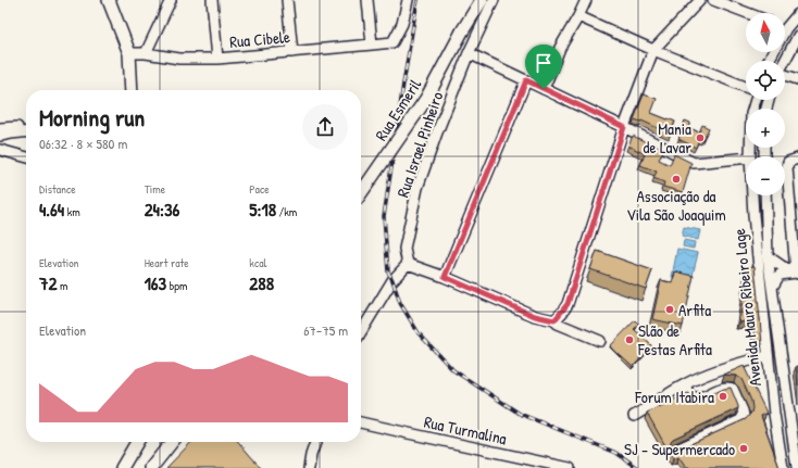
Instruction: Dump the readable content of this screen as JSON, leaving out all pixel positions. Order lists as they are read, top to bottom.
{
  "streets": {
    "main road": ["Rua Esmeril"],
    "street": [
      "Rua Cibele",
      "Rua Israel Pinheiro",
      "Avenida Mauro Ribeiro Lage",
      "Rua Turmalina"
    ]
  },
  "places": [
    "Mania de Lavar",
    "Associação da Vila São Joaquim",
    "Arfita",
    "Slão de Festas Arfita",
    "Forum Itabira",
    "SJ - Supermercado"
  ],
  "north": "top",
  "page": {
    "map_buttons": ["+", "−"],
    "heading": ["Morning run", "06:32 · 8 × 580 m"],
    "stats": [
      ["Distance", "4.64 km"],
      ["Time", "24:36"],
      ["Pace", "5:18 /km"],
      ["Elevation", "72 m"],
      ["Heart rate", "163 bpm"],
      ["kcal", "288"]
    ],
    "chart": ["Elevation", "67–75 m"]
  }
}
